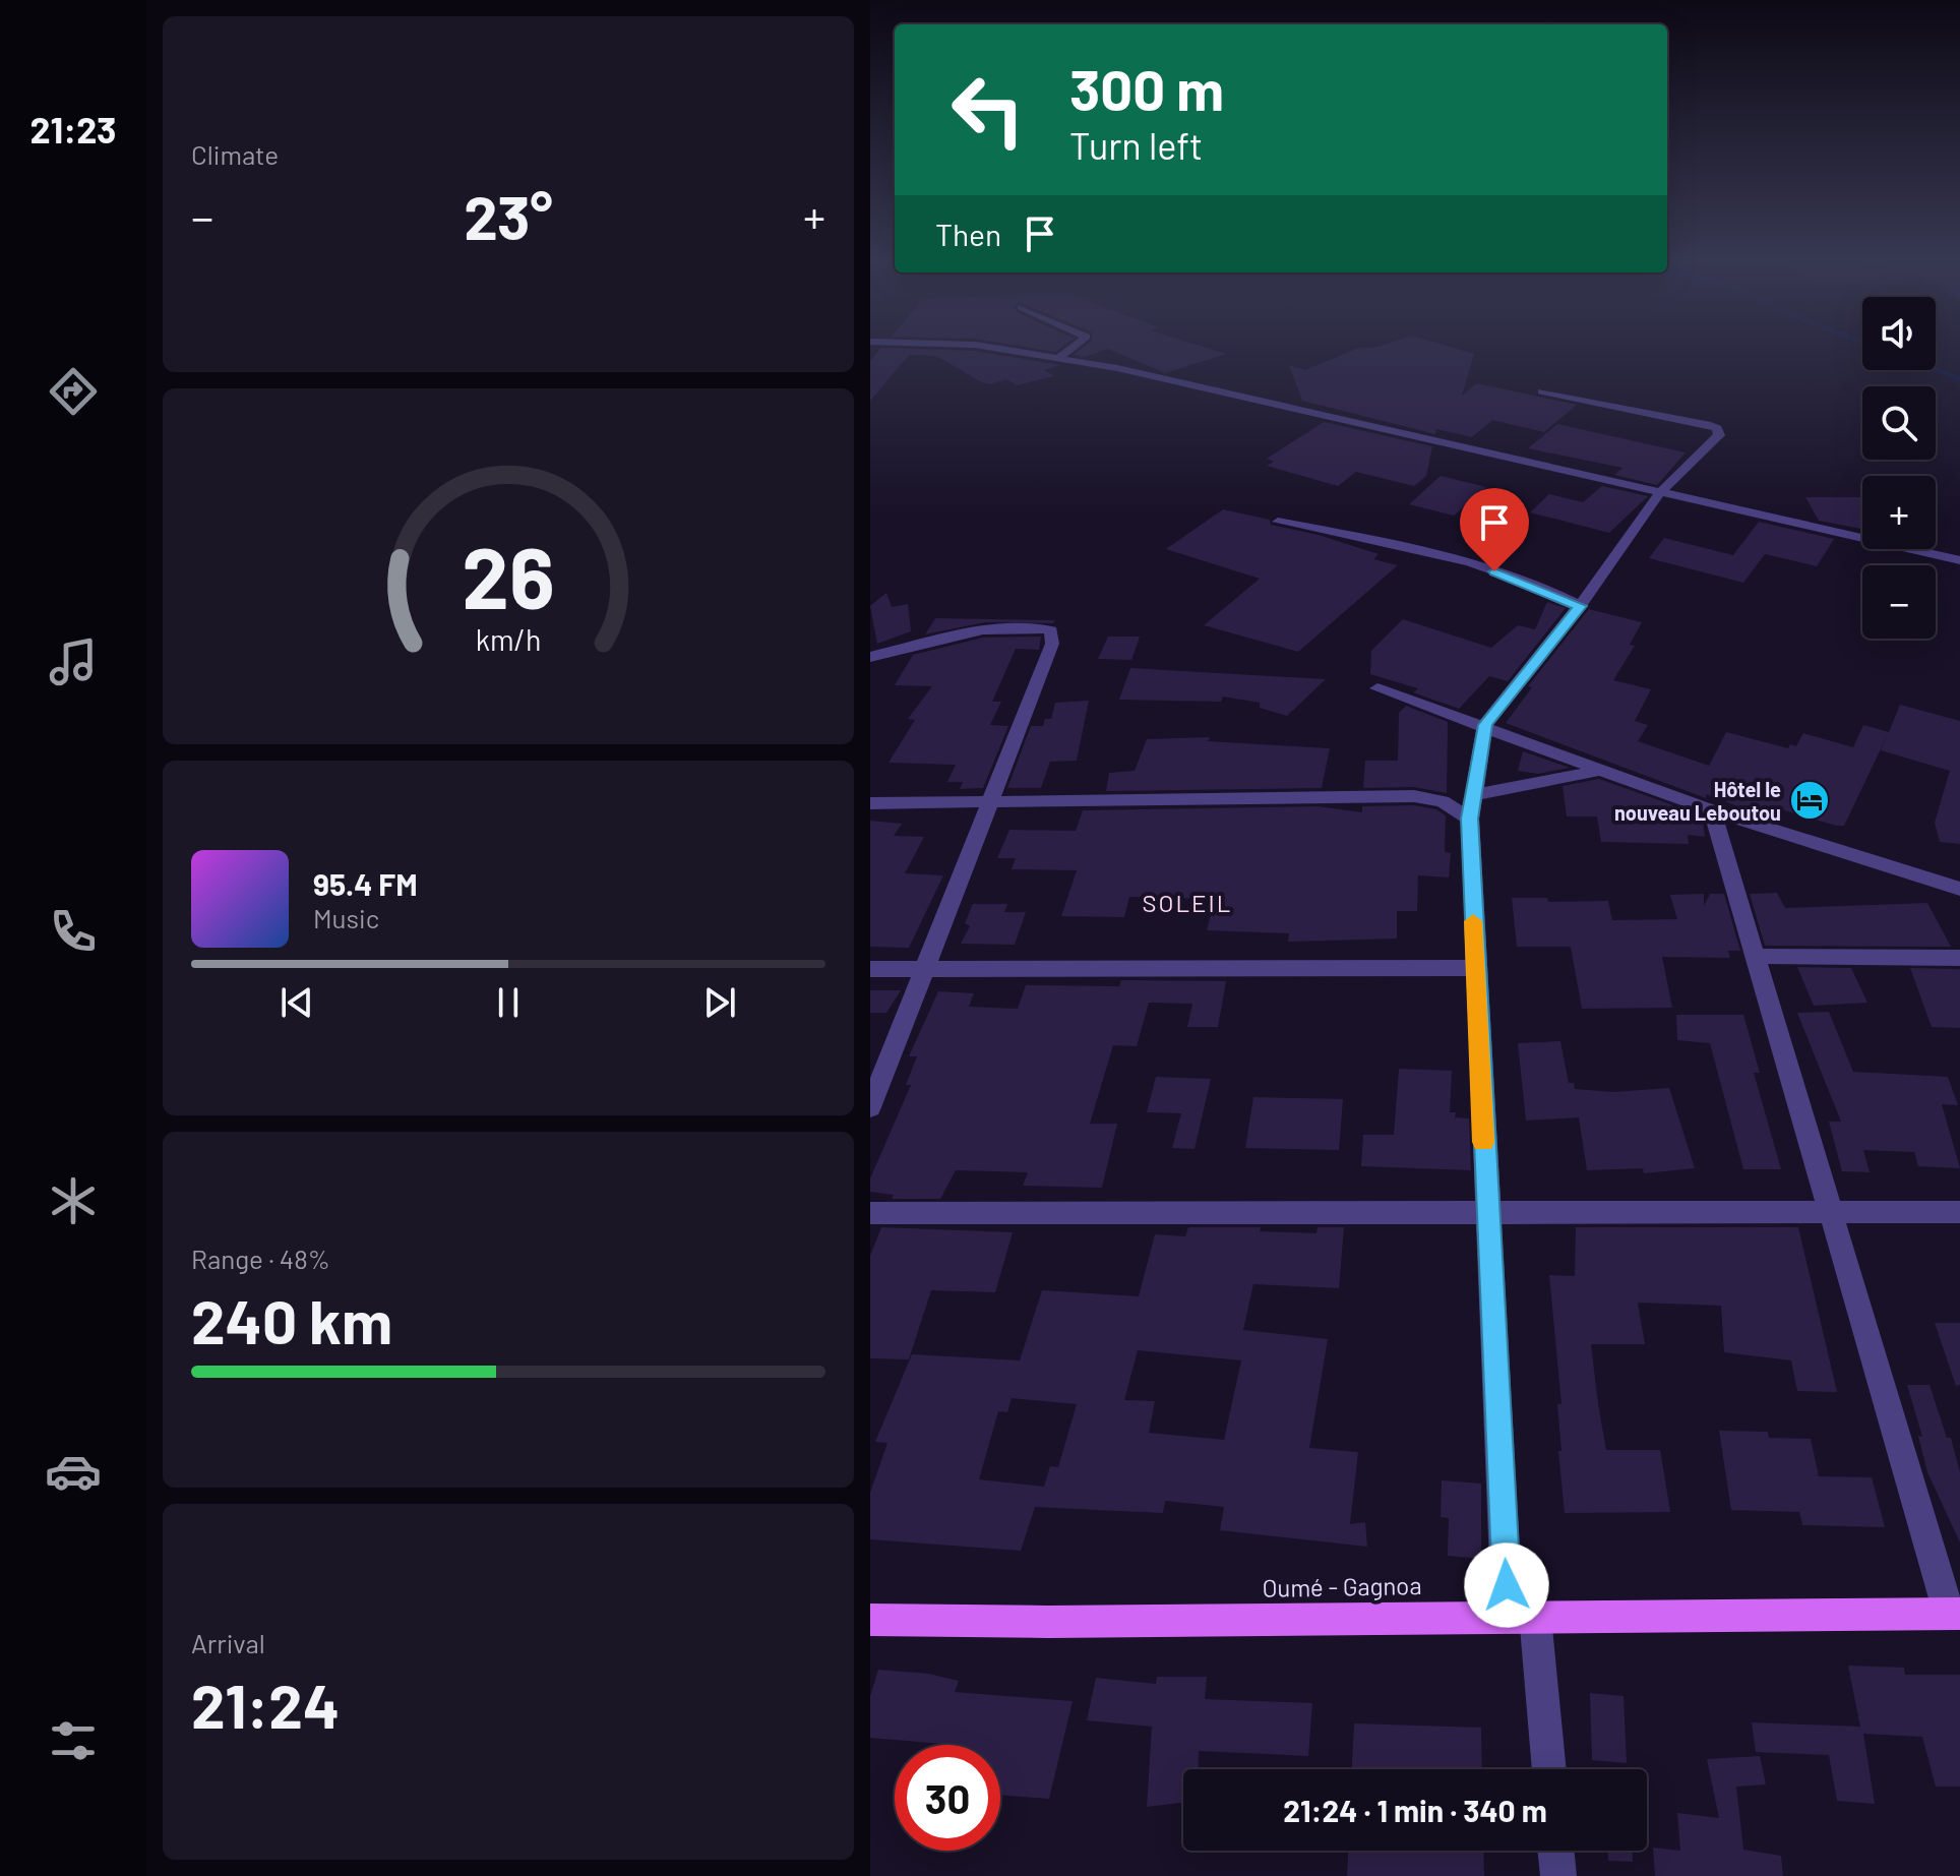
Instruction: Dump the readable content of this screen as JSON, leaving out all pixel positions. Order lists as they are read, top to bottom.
{
  "streets": {
    "main road": ["Oumé - Gagnoa"]
  },
  "districts": ["SOLEIL"],
  "places": {
    "hotel": ["Hôtel le nouveau Leboutou"]
  },
  "page": {
    "tabs": "21:23",
    "tile": [
      "Climate",
      ["Range · 48%", "240 km"],
      ["Arrival", "21:24"]
    ],
    "turn": ["300 m", "Turn left"],
    "heat": ["−", "23°", "+"],
    "then": "Then",
    "map_buttons": ["+", "−"],
    "song": ["95.4 FM", "Music"],
    "limit": "30",
    "trip": "21:24 · 1 min · 340 m",
    "gauge": ["26", "km/h"]
  }
}
